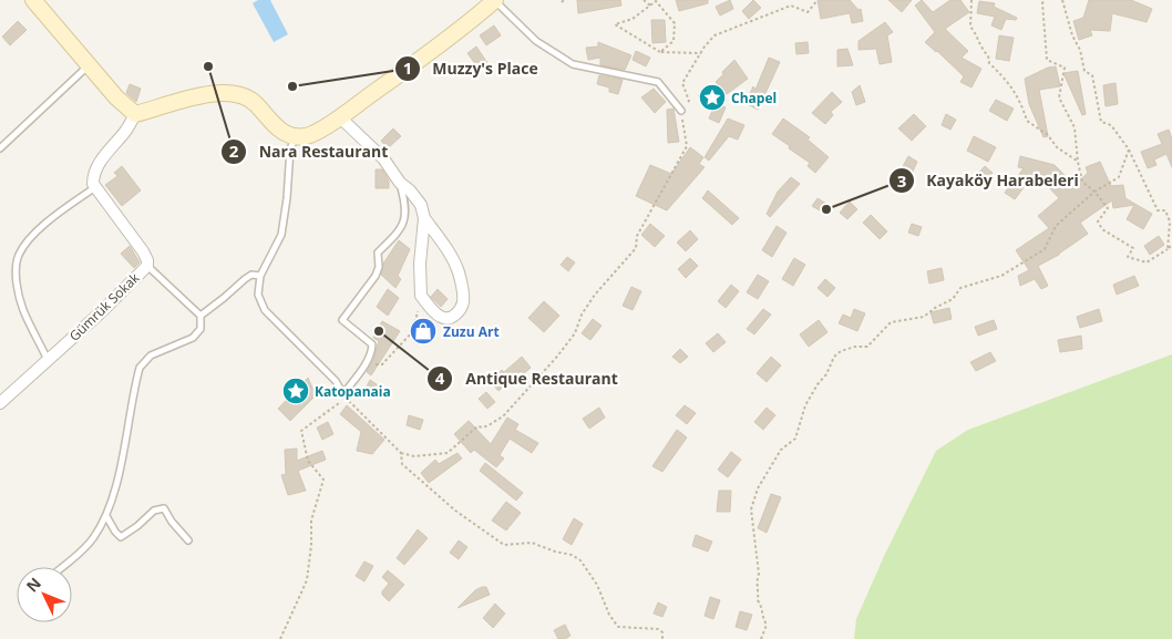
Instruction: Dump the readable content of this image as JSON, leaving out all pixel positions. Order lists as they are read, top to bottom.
{
  "streets": {
    "street": ["Gümrük Sokak"]
  },
  "places": {
    "other": [
      "Nara Restaurant",
      "Muzzy's Place",
      "Kayaköy Harabeleri",
      "Antique Restaurant"
    ],
    "place": ["Chapel", "Katopanaia"],
    "shop": ["Zuzu Art"]
  },
  "north": "top left"
}
